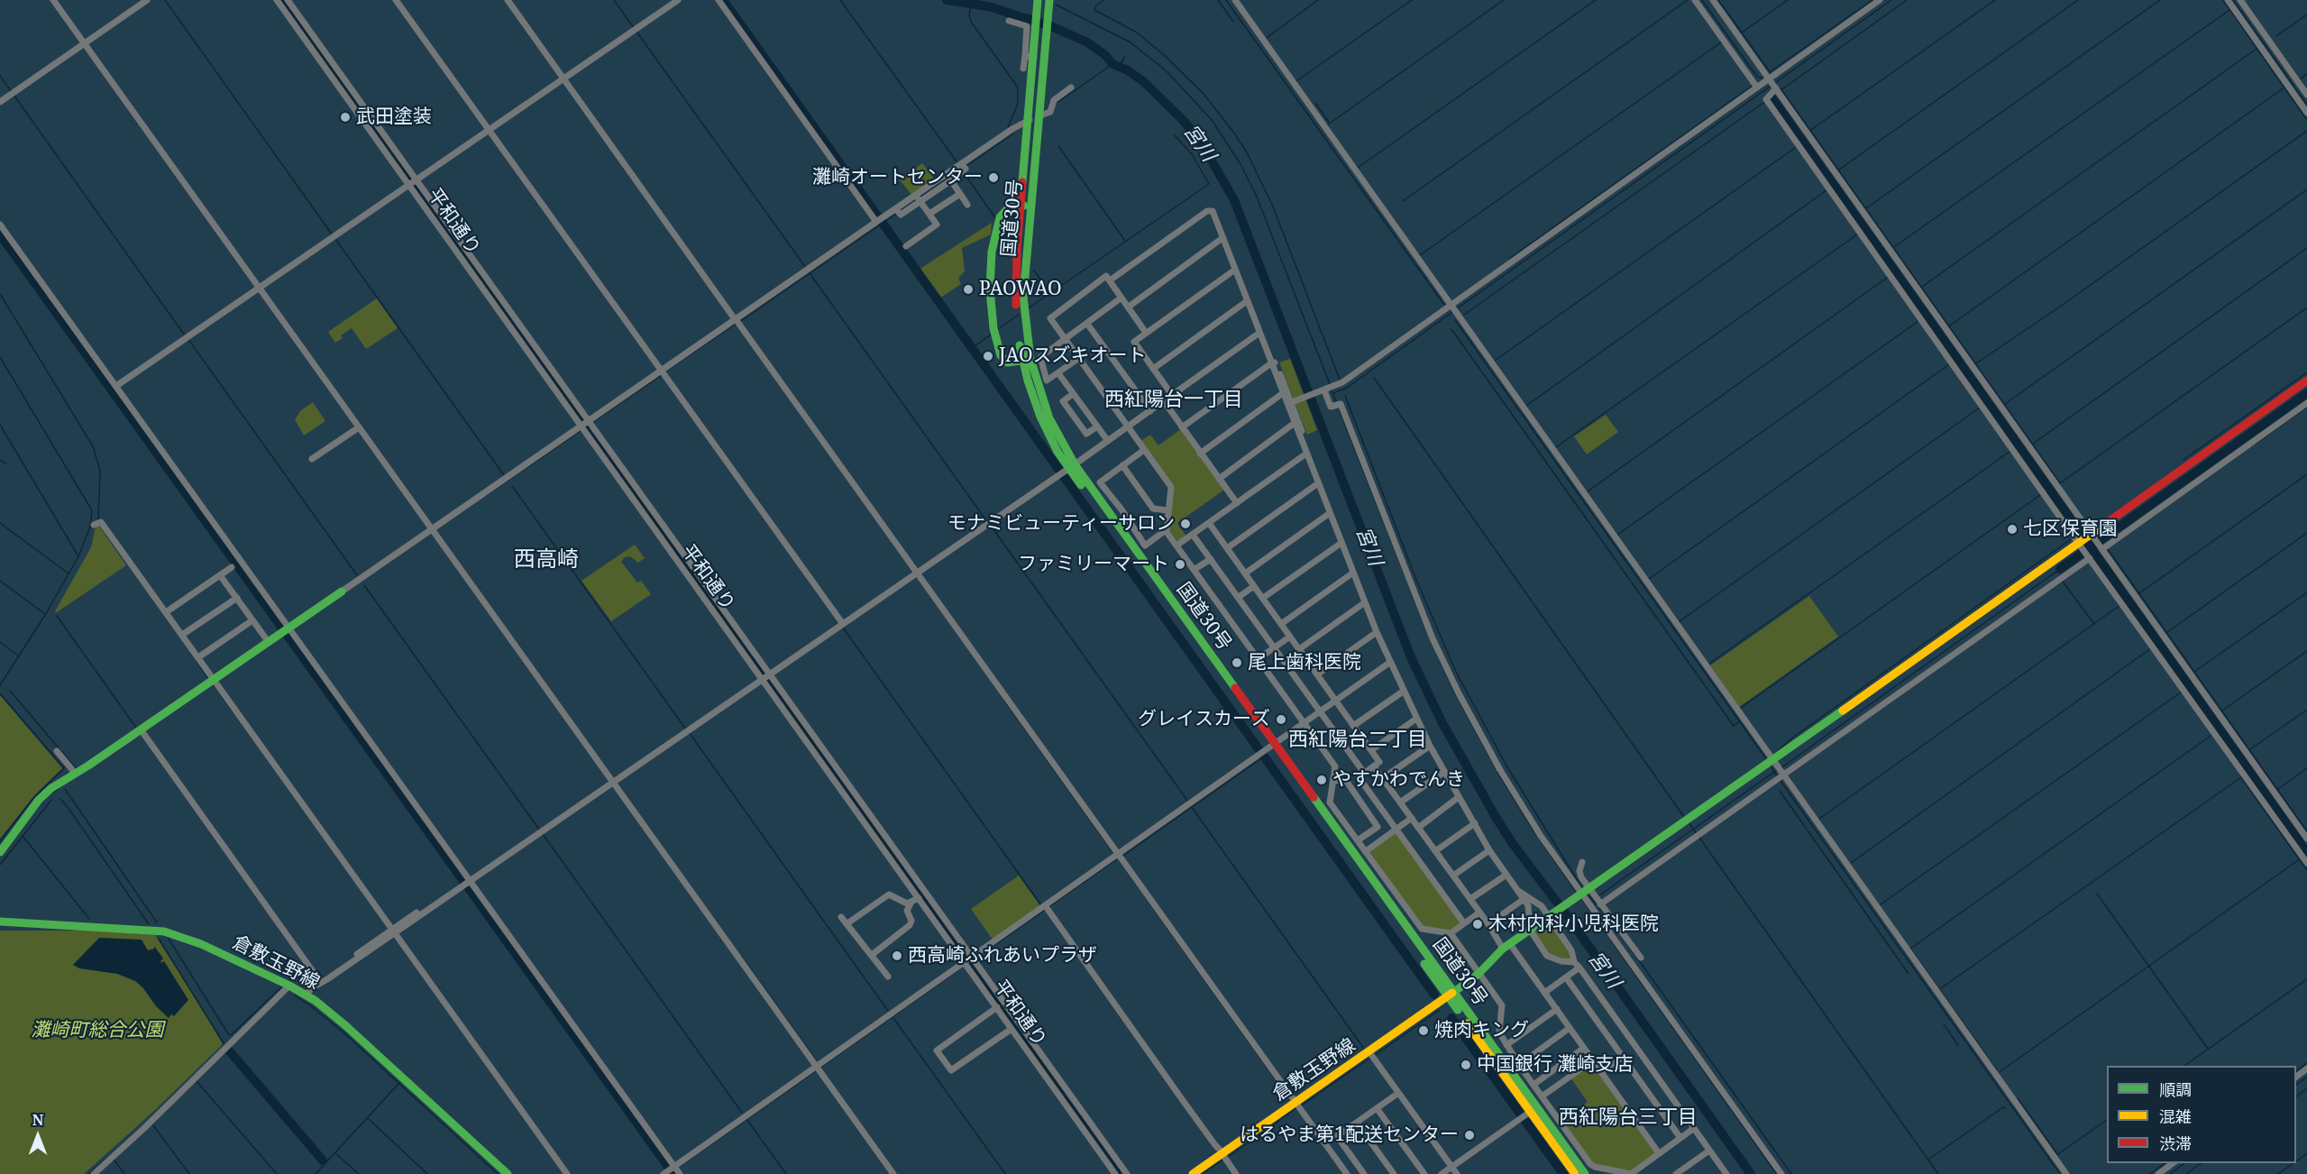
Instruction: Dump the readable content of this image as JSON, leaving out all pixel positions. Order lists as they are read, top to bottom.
{
  "streets": {
    "main road": ["国道30号", "倉敷玉野線"],
    "street": ["平和通り"]
  },
  "crossings": [
    ["国道30号", "倉敷玉野線"]
  ],
  "districts": [
    "西紅陽台一丁目",
    "西高崎",
    "西紅陽台二丁目",
    "西紅陽台三丁目"
  ],
  "water": ["宮川"],
  "parks": ["灘崎町総合公園"],
  "places": [
    "武田塗装",
    "灘崎オートセンター",
    "PAOWAO",
    "JAOスズキオート",
    "モナミビューティーサロン",
    "七区保育園",
    "ファミリーマート",
    "尾上歯科医院",
    "グレイスカーズ",
    "やすかわでんき",
    "木村内科小児科医院",
    "西高崎ふれあいプラザ",
    "焼肉キング",
    "中国銀行 灘崎支店",
    "はるやま第1配送センター"
  ],
  "legend": ["順調", "混雑", "渋滞"],
  "north": "top"
}
